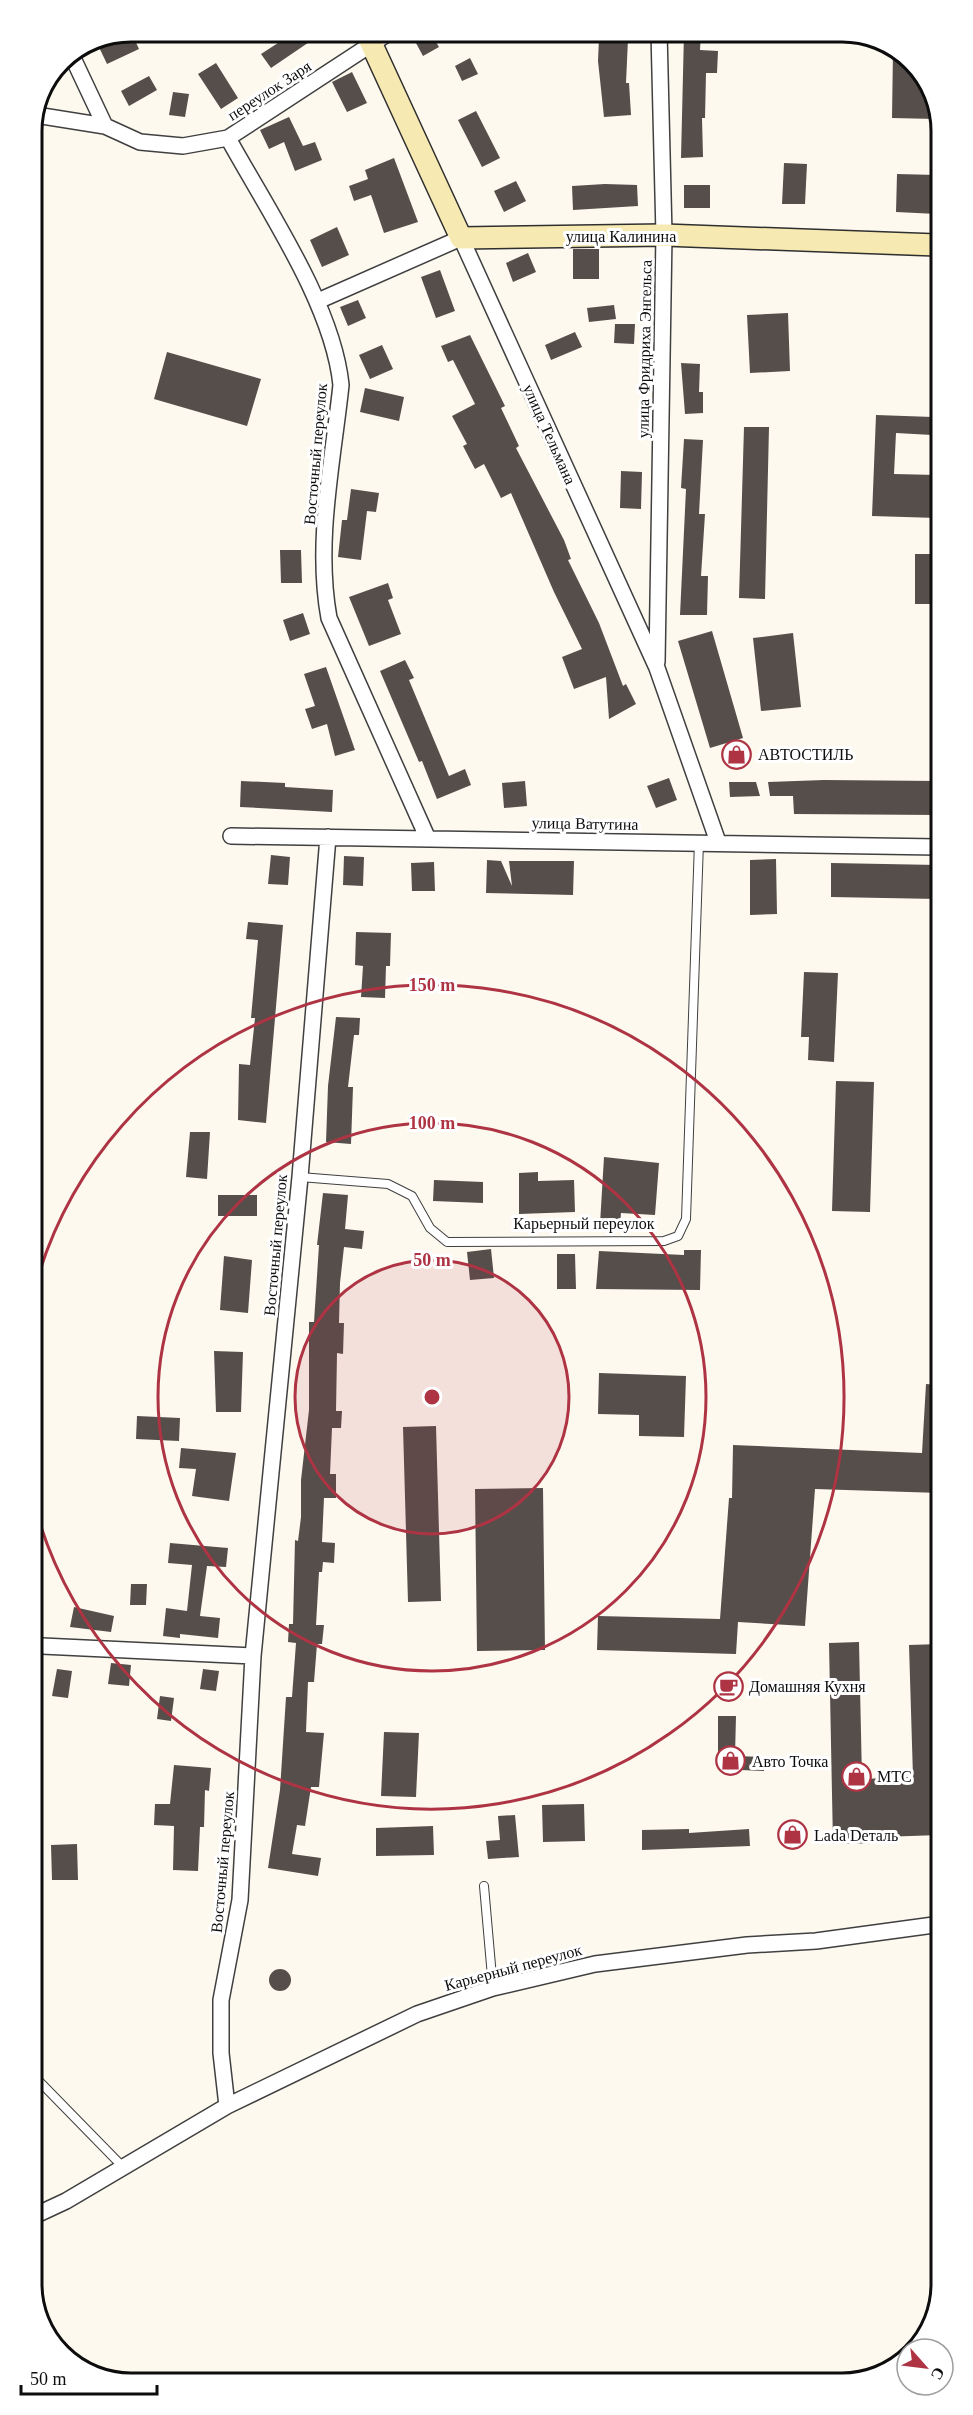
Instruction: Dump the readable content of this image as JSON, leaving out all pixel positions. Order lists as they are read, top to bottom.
{
  "streets": {
    "street": [
      "переулок Заря",
      "улица Калинина",
      "улица Фридриха Энгельса",
      "улица Тельмана",
      "Восточный переулок",
      "улица Ватутина",
      "Карьерный переулок"
    ]
  },
  "crossings": [
    ["переулок Заря", "Восточный переулок"],
    ["улица Калинина", "улица Фридриха Энгельса"],
    ["улица Калинина", "улица Тельмана"],
    ["улица Калинина", "Восточный переулок"],
    ["улица Фридриха Энгельса", "улица Тельмана"],
    ["улица Тельмана", "улица Ватутина"],
    ["Восточный переулок", "улица Ватутина"],
    ["Восточный переулок", "Карьерный переулок"],
    ["улица Ватутина", "Карьерный переулок"]
  ],
  "places": {
    "shop": [
      "АВТОСТИЛЬ",
      "Авто Точка",
      "МТС",
      "Lada Dеталь"
    ],
    "cafe": ["Домашняя Кухня"]
  },
  "scale_bar": "50 m",
  "north": "bottom right",
  "rings": ["150 m", "100 m", "50 m"]
}
